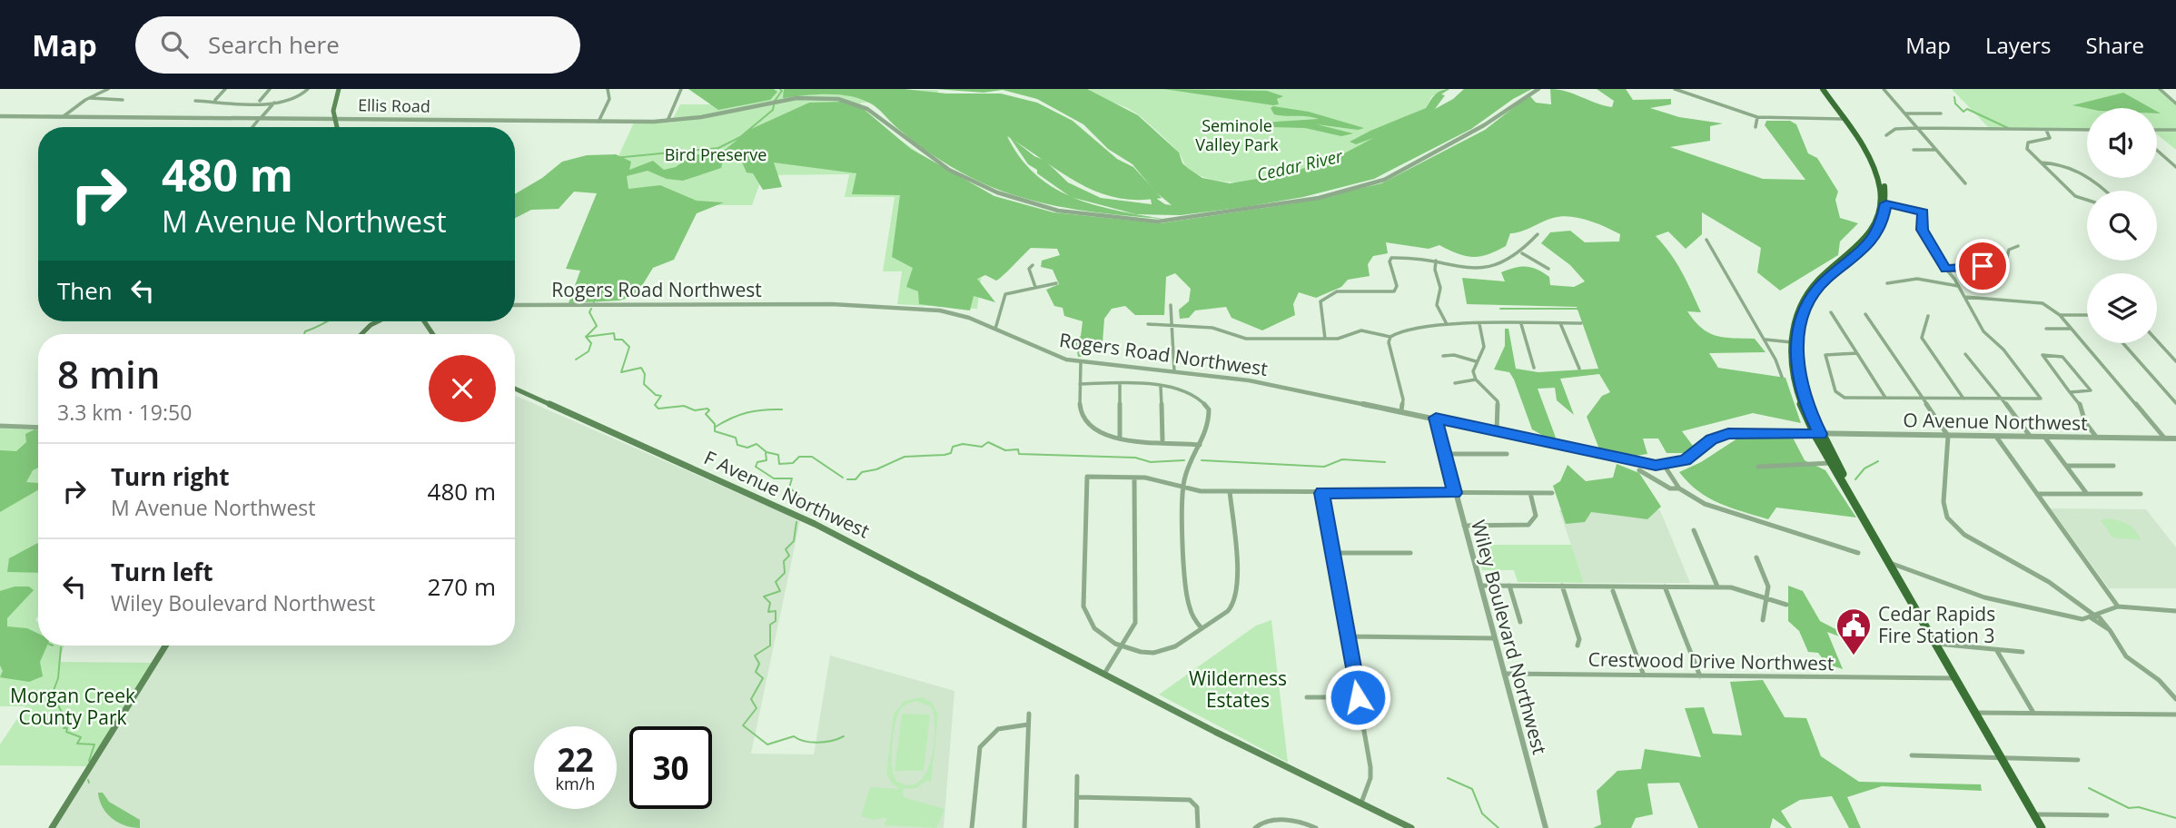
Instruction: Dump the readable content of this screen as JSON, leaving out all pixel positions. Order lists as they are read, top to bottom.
{
  "streets": {
    "main road": ["F Avenue Northwest"],
    "street": [
      "Ellis Road",
      "Rogers Road Northwest",
      "O Avenue Northwest",
      "Wiley Boulevard Northwest",
      "Crestwood Drive Northwest"
    ]
  },
  "crossings": [
    ["Rogers Road Northwest", "O Avenue Northwest"],
    ["Rogers Road Northwest", "Wiley Boulevard Northwest"],
    ["Wiley Boulevard Northwest", "Crestwood Drive Northwest"]
  ],
  "water": ["Cedar River"],
  "parks": [
    "Seminole Valley Park",
    "Bird Preserve",
    "Wilderness Estates",
    "Morgan Creek County Park"
  ],
  "places": {
    "public building": ["Cedar Rapids Fire Station 3"]
  },
  "page": {
    "header": "Map",
    "search": "Search here",
    "nav": ["Map", "Layers", "Share"],
    "turn": ["480 m", "M Avenue Northwest"],
    "then": "Then",
    "heading": ["8 min", "3.3 km · 19:50"],
    "list": [
      {
        "name": "Turn right",
        "note": "M Avenue Northwest",
        "value": "480 m"
      },
      {
        "name": "Turn left",
        "note": "Wiley Boulevard Northwest",
        "value": "270 m"
      }
    ],
    "speed": "22 km/h",
    "limit": "30"
  }
}
